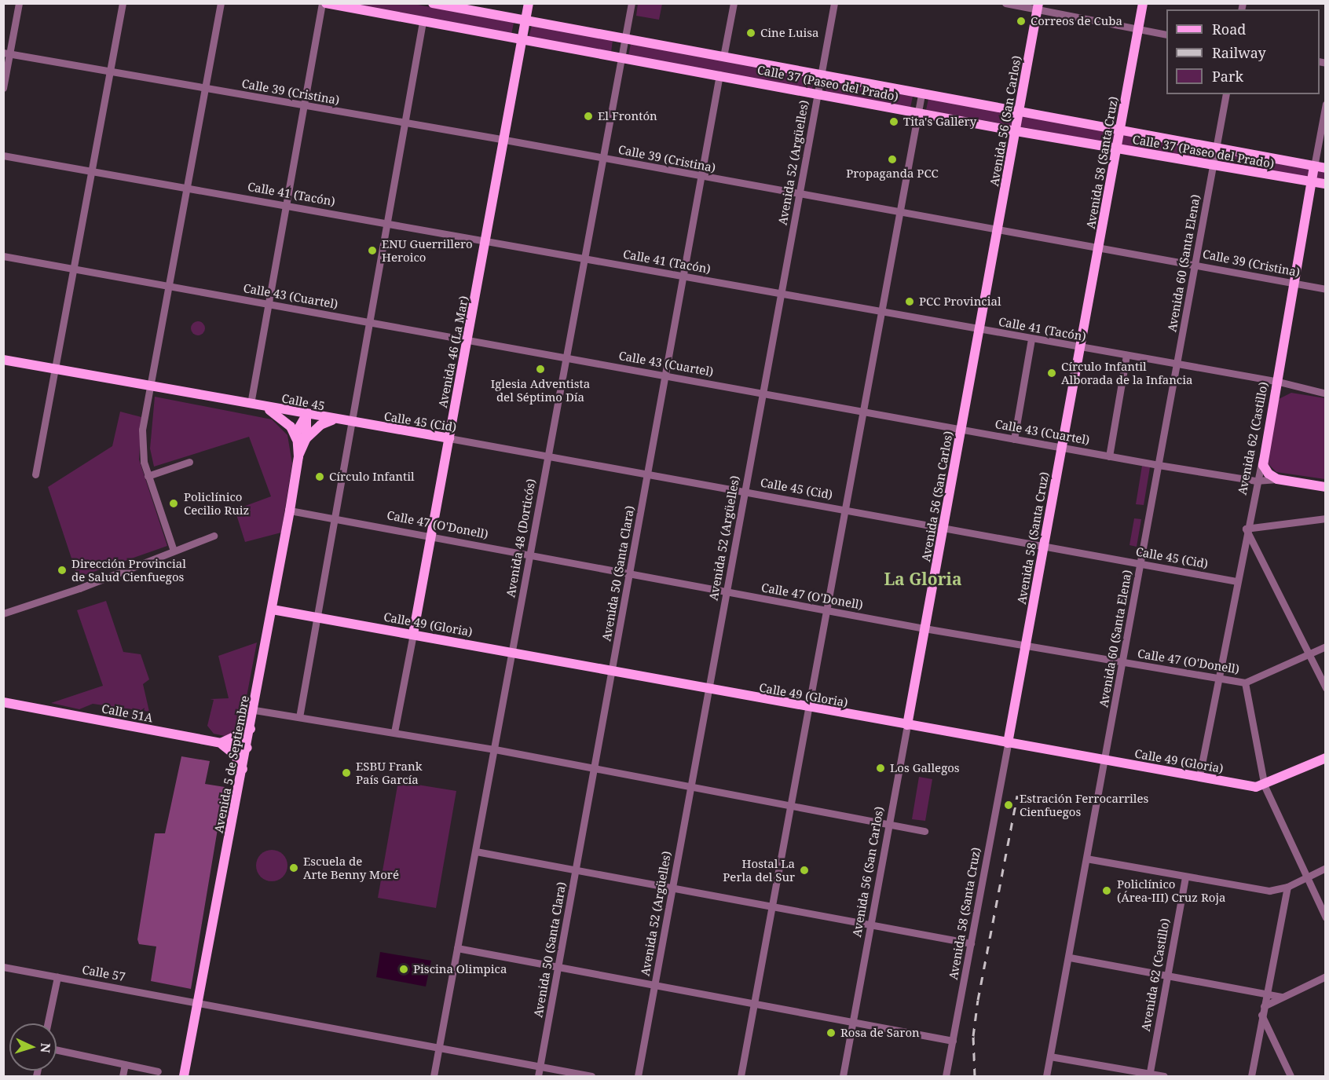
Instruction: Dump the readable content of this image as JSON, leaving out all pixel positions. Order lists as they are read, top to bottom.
{
  "streets": {
    "main road": [
      "Calle 37 (Paseo del Prado)",
      "Avenida 56 (San Carlos)",
      "Avenida 58 (Santa Cruz)",
      "Calle 43 (Cuartel)",
      "Avenida 46 (La Mar)",
      "Calle 45",
      "Calle 45 (Cid)",
      "Avenida 62 (Castillo)",
      "Calle 49 (Gloria)",
      "Calle 51A",
      "Avenida 5 de Septiembre"
    ],
    "street": [
      "Calle 39 (Cristina)",
      "Avenida 52 (Argüelles)",
      "Calle 41 (Tacón)",
      "Avenida 60 (Santa Elena)",
      "Calle 47 (O'Donell)",
      "Avenida 48 (Dorticós)",
      "Avenida 50 (Santa Clara)",
      "Calle 57"
    ]
  },
  "crossings": [
    ["Calle 37 (Paseo del Prado)", "Avenida 56 (San Carlos)"],
    ["Calle 37 (Paseo del Prado)", "Avenida 52 (Argüelles)"],
    ["Calle 37 (Paseo del Prado)", "Avenida 58 (Santa Cruz)"],
    ["Calle 37 (Paseo del Prado)", "Avenida 60 (Santa Elena)"],
    ["Calle 37 (Paseo del Prado)", "Avenida 46 (La Mar)"],
    ["Calle 37 (Paseo del Prado)", "Avenida 62 (Castillo)"],
    ["Calle 37 (Paseo del Prado)", "Avenida 48 (Dorticós)"],
    ["Calle 37 (Paseo del Prado)", "Avenida 50 (Santa Clara)"],
    ["Calle 39 (Cristina)", "Avenida 56 (San Carlos)"],
    ["Calle 39 (Cristina)", "Avenida 52 (Argüelles)"],
    ["Calle 39 (Cristina)", "Avenida 58 (Santa Cruz)"],
    ["Calle 39 (Cristina)", "Avenida 60 (Santa Elena)"],
    ["Calle 39 (Cristina)", "Avenida 46 (La Mar)"],
    ["Calle 39 (Cristina)", "Avenida 62 (Castillo)"],
    ["Calle 39 (Cristina)", "Avenida 48 (Dorticós)"],
    ["Calle 39 (Cristina)", "Avenida 50 (Santa Clara)"],
    ["Avenida 56 (San Carlos)", "Calle 41 (Tacón)"],
    ["Avenida 56 (San Carlos)", "Calle 43 (Cuartel)"],
    ["Avenida 56 (San Carlos)", "Calle 45 (Cid)"],
    ["Avenida 56 (San Carlos)", "Calle 47 (O'Donell)"],
    ["Avenida 56 (San Carlos)", "Calle 49 (Gloria)"],
    ["Avenida 52 (Argüelles)", "Calle 41 (Tacón)"],
    ["Avenida 52 (Argüelles)", "Calle 43 (Cuartel)"],
    ["Avenida 52 (Argüelles)", "Calle 45 (Cid)"],
    ["Avenida 52 (Argüelles)", "Calle 47 (O'Donell)"],
    ["Avenida 52 (Argüelles)", "Calle 49 (Gloria)"],
    ["Avenida 58 (Santa Cruz)", "Calle 41 (Tacón)"],
    ["Avenida 58 (Santa Cruz)", "Calle 43 (Cuartel)"],
    ["Avenida 58 (Santa Cruz)", "Calle 45 (Cid)"],
    ["Avenida 58 (Santa Cruz)", "Calle 47 (O'Donell)"],
    ["Avenida 58 (Santa Cruz)", "Calle 49 (Gloria)"],
    ["Calle 41 (Tacón)", "Avenida 60 (Santa Elena)"],
    ["Calle 41 (Tacón)", "Avenida 46 (La Mar)"],
    ["Calle 41 (Tacón)", "Avenida 62 (Castillo)"],
    ["Calle 41 (Tacón)", "Avenida 48 (Dorticós)"],
    ["Calle 41 (Tacón)", "Avenida 50 (Santa Clara)"],
    ["Avenida 60 (Santa Elena)", "Calle 43 (Cuartel)"],
    ["Avenida 60 (Santa Elena)", "Calle 45 (Cid)"],
    ["Avenida 60 (Santa Elena)", "Calle 47 (O'Donell)"],
    ["Avenida 60 (Santa Elena)", "Calle 49 (Gloria)"],
    ["Calle 43 (Cuartel)", "Avenida 46 (La Mar)"],
    ["Calle 43 (Cuartel)", "Avenida 62 (Castillo)"],
    ["Calle 43 (Cuartel)", "Avenida 48 (Dorticós)"],
    ["Calle 43 (Cuartel)", "Avenida 50 (Santa Clara)"],
    ["Avenida 46 (La Mar)", "Calle 45 (Cid)"],
    ["Avenida 46 (La Mar)", "Calle 47 (O'Donell)"],
    ["Avenida 46 (La Mar)", "Calle 49 (Gloria)"],
    ["Calle 45", "Calle 45 (Cid)"],
    ["Calle 45", "Avenida 5 de Septiembre"],
    ["Calle 45 (Cid)", "Avenida 62 (Castillo)"],
    ["Calle 45 (Cid)", "Avenida 48 (Dorticós)"],
    ["Calle 45 (Cid)", "Avenida 50 (Santa Clara)"],
    ["Avenida 62 (Castillo)", "Calle 47 (O'Donell)"],
    ["Avenida 62 (Castillo)", "Calle 49 (Gloria)"],
    ["Calle 47 (O'Donell)", "Avenida 48 (Dorticós)"],
    ["Calle 47 (O'Donell)", "Avenida 50 (Santa Clara)"],
    ["Calle 47 (O'Donell)", "Avenida 5 de Septiembre"],
    ["Avenida 48 (Dorticós)", "Calle 49 (Gloria)"],
    ["Avenida 48 (Dorticós)", "Calle 57"],
    ["Avenida 50 (Santa Clara)", "Calle 49 (Gloria)"],
    ["Avenida 50 (Santa Clara)", "Calle 57"],
    ["Calle 49 (Gloria)", "Avenida 5 de Septiembre"],
    ["Calle 51A", "Avenida 5 de Septiembre"],
    ["Avenida 5 de Septiembre", "Calle 57"]
  ],
  "districts": ["La Gloria"],
  "places": [
    "Correos de Cuba",
    "Cine Luisa",
    "El Frontón",
    "Tita's Gallery",
    "Propaganda PCC",
    "ENU Guerrillero Heroico",
    "PCC Provincial",
    "Iglesia Adventista del Séptimo Día",
    "Círculo Infantil Alborada de la Infancia",
    "Círculo Infantil",
    "Policlínico Cecilio Ruiz",
    "Dirección Provincial de Salud Cienfuegos",
    "Los Gallegos",
    "ESBU Frank País García",
    "Estración Ferrocarriles Cienfuegos",
    "Escuela de Arte Benny Moré",
    "Hostal La Perla del Sur",
    "Policlínico (Área-III) Cruz Roja",
    "Piscina Olimpica",
    "Rosa de Saron"
  ],
  "legend": ["Road", "Railway", "Park"],
  "north": "right"
}
